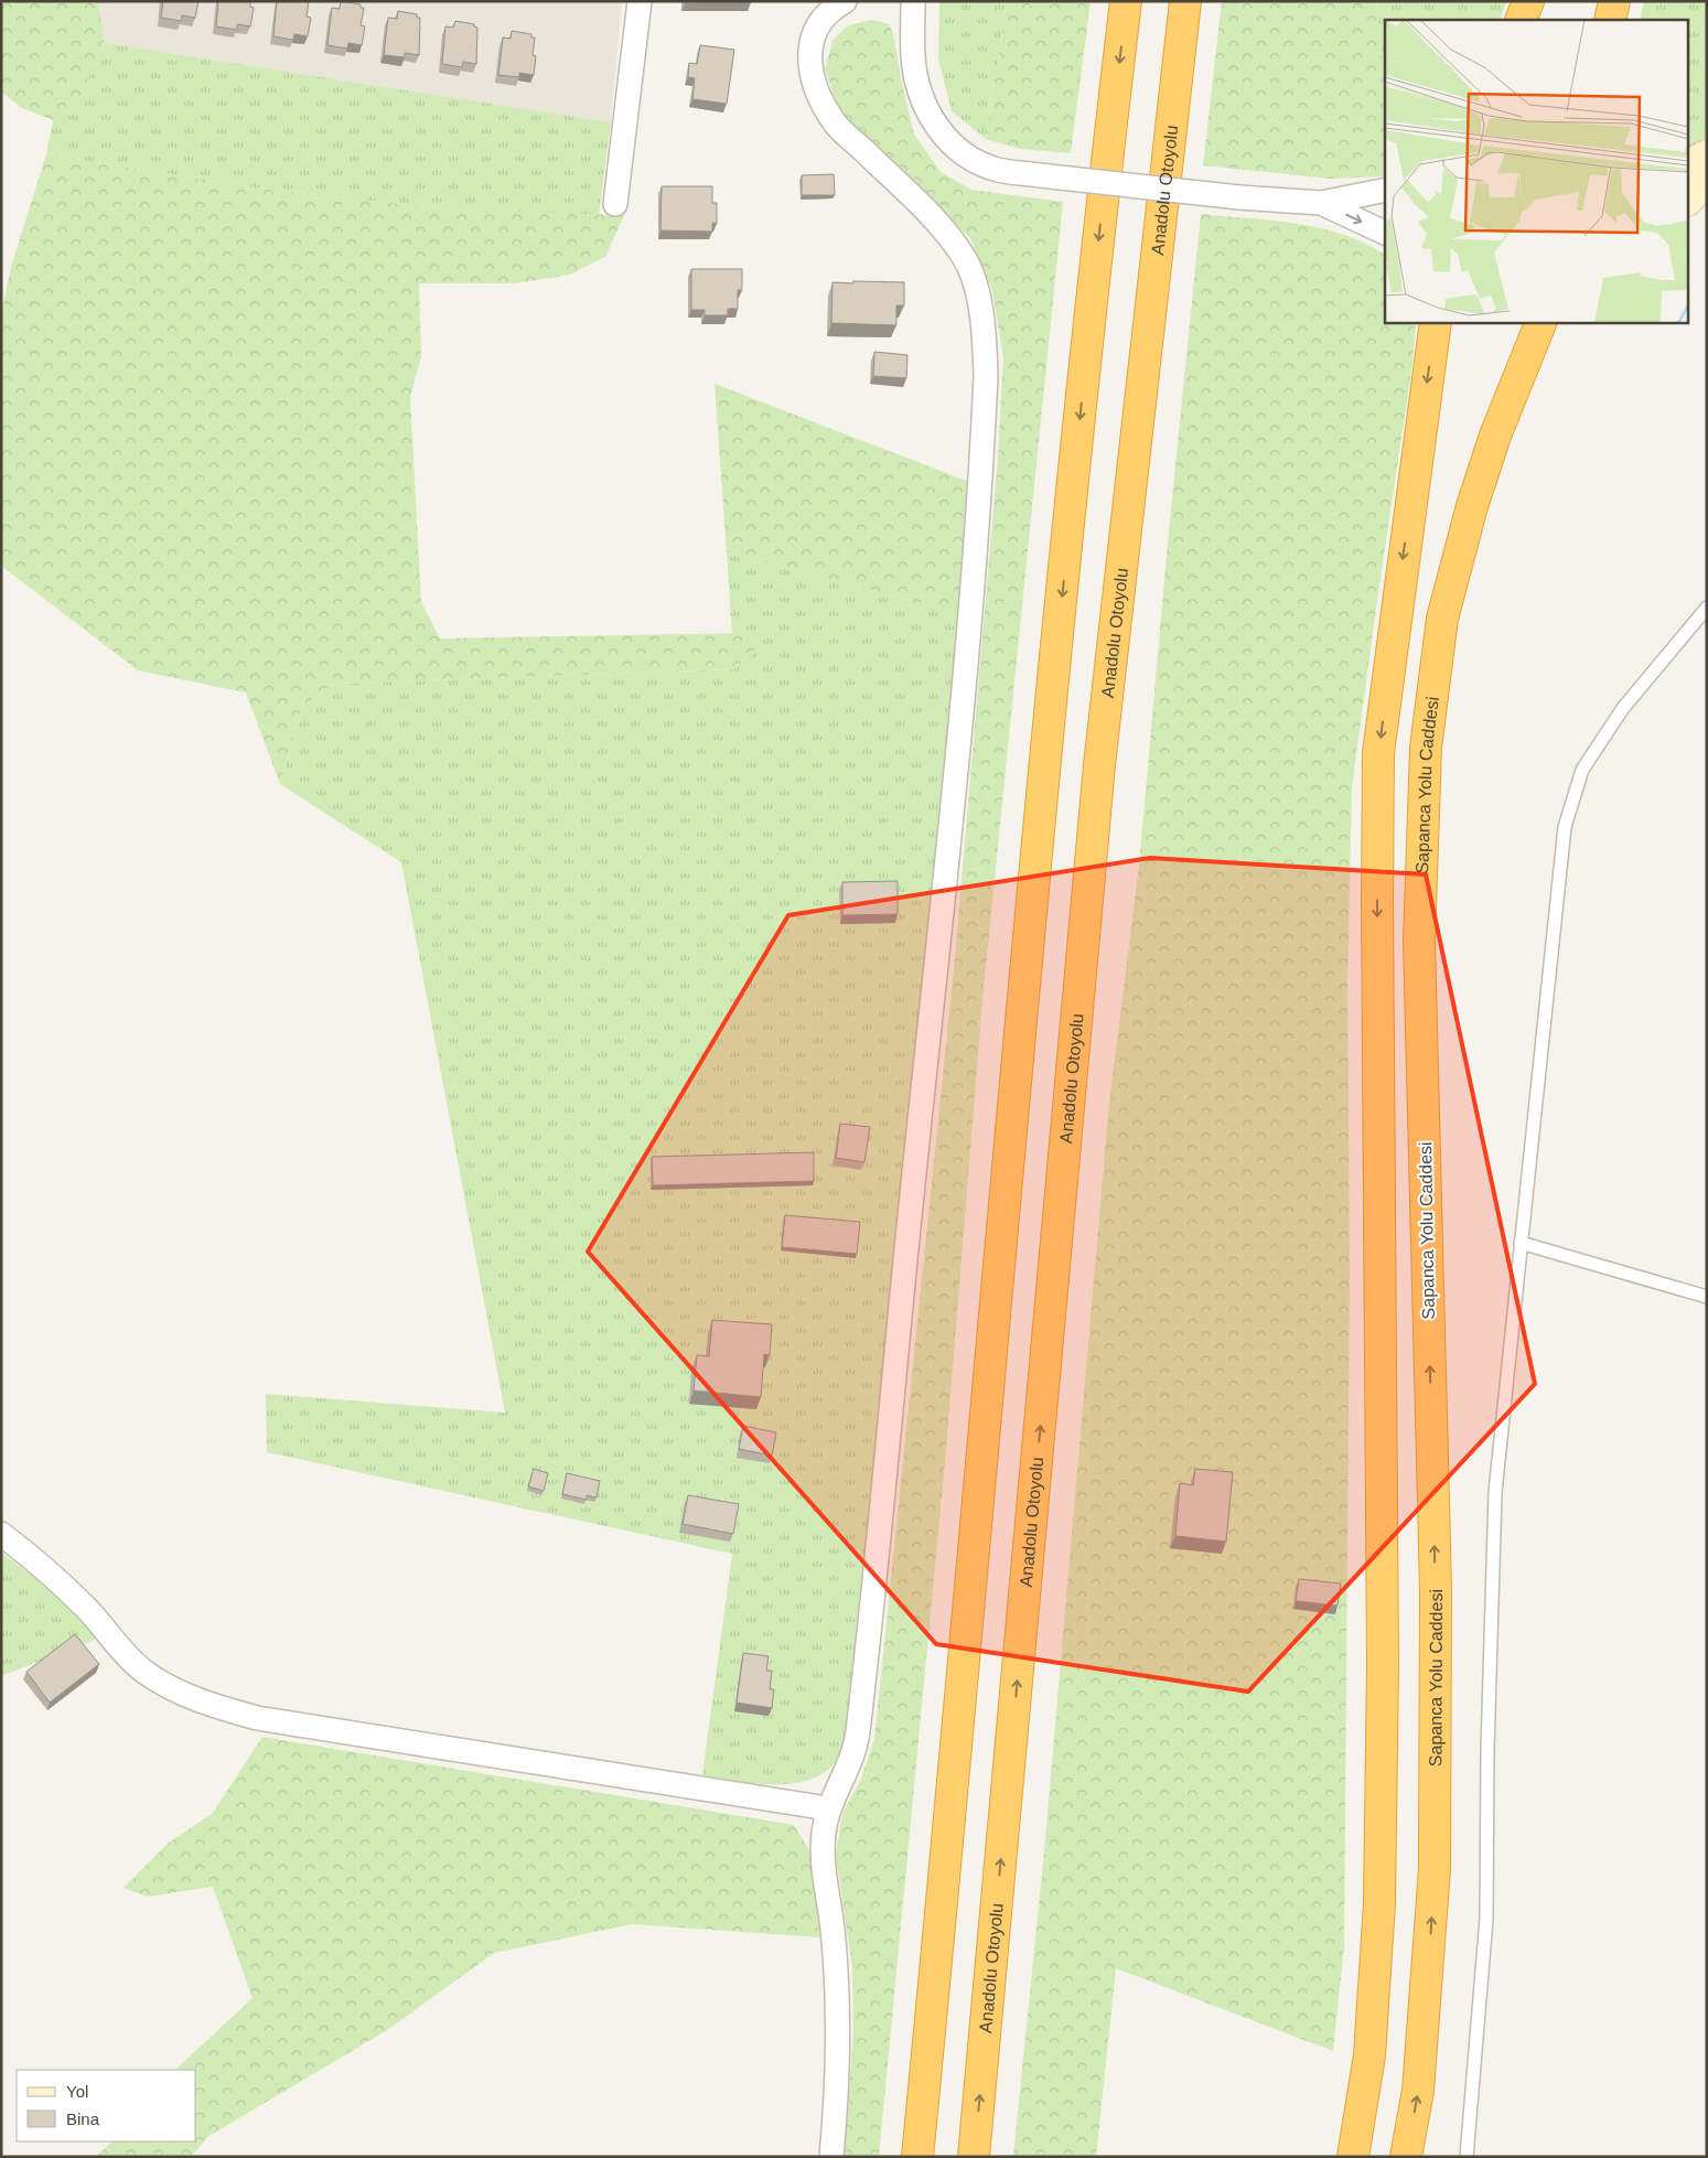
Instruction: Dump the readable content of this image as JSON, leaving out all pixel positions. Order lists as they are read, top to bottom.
{
  "streets": {
    "highway": ["Anadolu Otoyolu", "Sapanca Yolu Caddesi"]
  },
  "legend": ["Yol", "Bina"]
}
